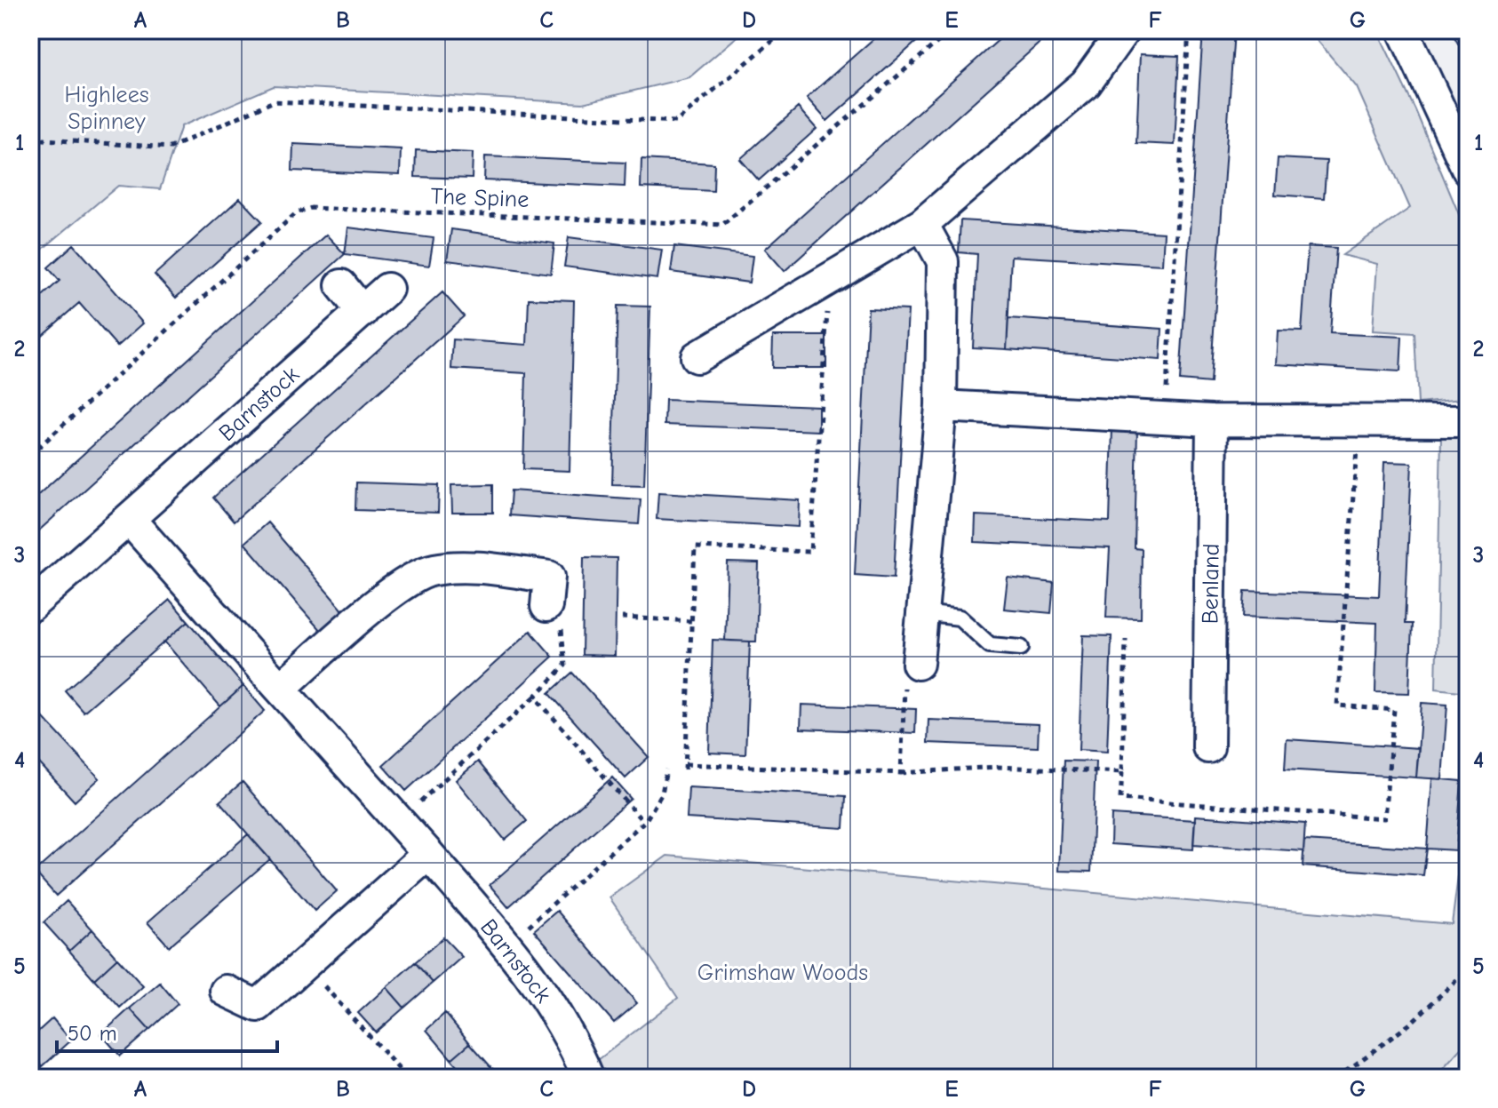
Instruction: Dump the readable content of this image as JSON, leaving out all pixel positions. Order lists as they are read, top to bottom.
{
  "streets": {
    "street": ["Barnstock", "Benland"],
    "path": ["The Spine"]
  },
  "parks": ["Highlees Spinney", "Grimshaw Woods"],
  "scale_bar": "50 m",
  "grid": {
    "columns": [
      "A",
      "B",
      "C",
      "D",
      "E",
      "F",
      "G"
    ],
    "rows": [
      "1",
      "2",
      "3",
      "4",
      "5"
    ]
  }
}
